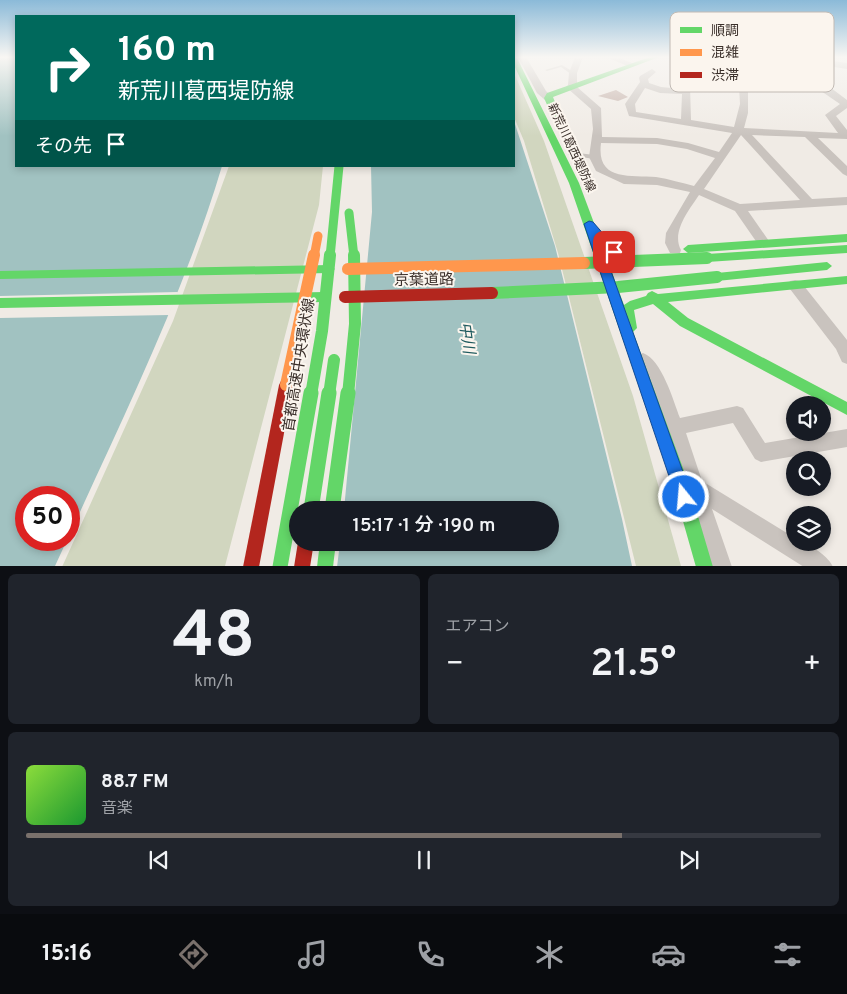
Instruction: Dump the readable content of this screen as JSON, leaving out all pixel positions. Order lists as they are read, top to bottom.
{
  "streets": {
    "main road": ["新荒川葛西堤防線", "京葉道路", "首都高速中央環状線"]
  },
  "water": ["中川"],
  "legend": ["順調", "混雑", "渋滞"],
  "page": {
    "turn": ["160 m", "新荒川葛西堤防線"],
    "then": "その先",
    "limit": "50",
    "trip": "15:17 · 1 分 · 190 m",
    "tile": [
      ["48", "km/h"],
      "エアコン"
    ],
    "heat": ["−", "21.5°", "+"],
    "song": ["88.7 FM", "音楽"],
    "tabs": "15:16"
  }
}
